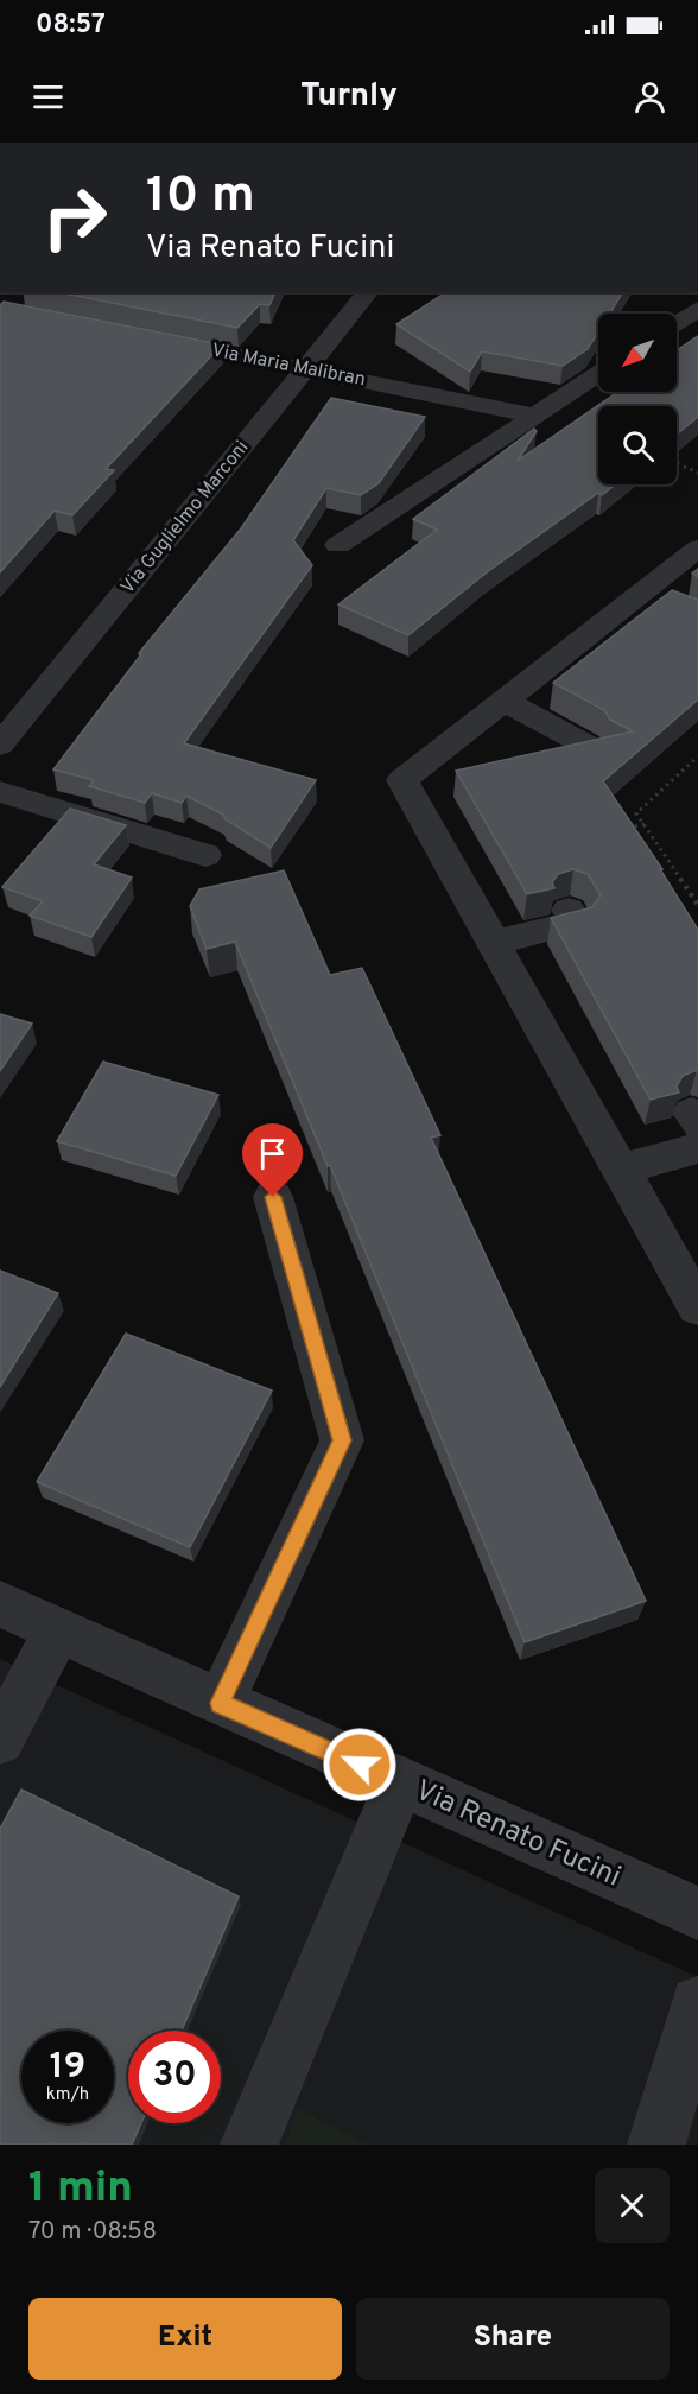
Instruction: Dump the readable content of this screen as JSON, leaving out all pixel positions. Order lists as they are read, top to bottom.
{
  "streets": {
    "street": ["Via Maria Malibran", "Via Guglielmo Marconi", "Via Renato Fucini"]
  },
  "crossings": [
    ["Via Maria Malibran", "Via Guglielmo Marconi"]
  ],
  "north": "bottom left",
  "page": {
    "status": "08:57",
    "header": "Turnly",
    "turn": ["10 m", "Via Renato Fucini"],
    "speed": "19 km/h",
    "limit": "30",
    "heading": ["1 min", "70 m · 08:58"],
    "buttons": ["Exit", "Share"]
  }
}
